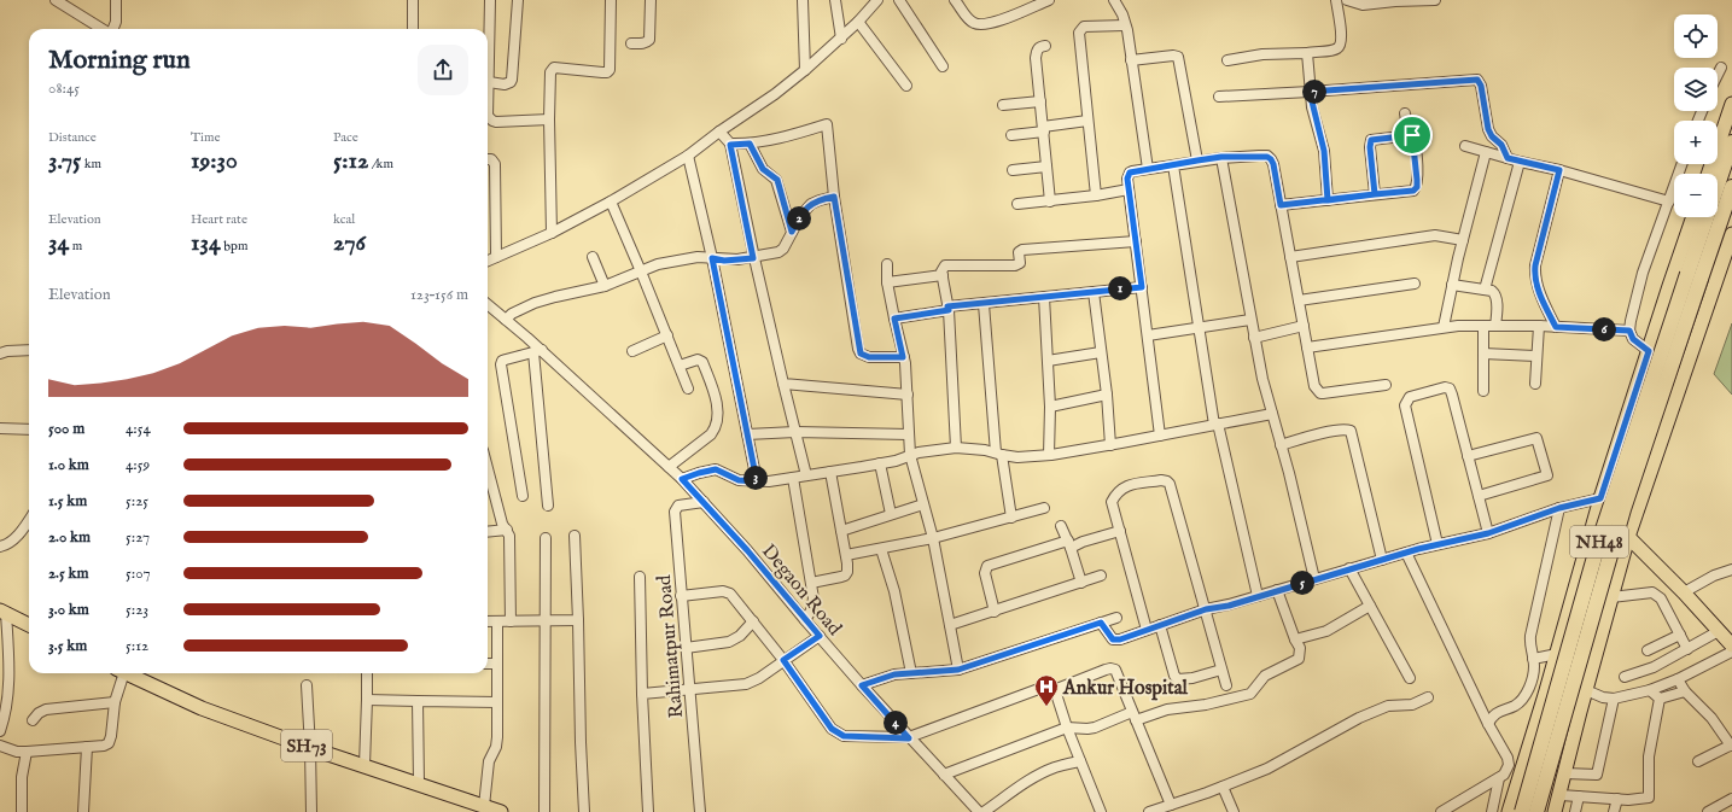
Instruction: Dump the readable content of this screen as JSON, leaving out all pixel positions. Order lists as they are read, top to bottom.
{
  "streets": {
    "highway": ["NH48"],
    "main road": ["SH73"],
    "street": ["Degaon Road", "Rahimatpur Road"]
  },
  "crossings": [
    ["Degaon Road", "Rahimatpur Road"]
  ],
  "places": {
    "hospital": ["Ankur Hospital"]
  },
  "page": {
    "map_buttons": ["+", "−"],
    "heading": ["Morning run", "08:45"],
    "pins": [
      "7",
      "2",
      "1",
      "6",
      "3",
      "5",
      "4"
    ],
    "stats": [
      ["Distance", "3.75 km"],
      ["Time", "19:30"],
      ["Pace", "5:12 /km"],
      ["Elevation", "34 m"],
      ["Heart rate", "134 bpm"],
      ["kcal", "276"]
    ],
    "chart": ["Elevation", "123–156 m"],
    "list": [
      {
        "name": "500 m",
        "note": "4:54"
      },
      {
        "name": "1.0 km",
        "note": "4:59"
      },
      {
        "name": "1.5 km",
        "note": "5:25"
      },
      {
        "name": "2.0 km",
        "note": "5:27"
      },
      {
        "name": "2.5 km",
        "note": "5:07"
      },
      {
        "name": "3.0 km",
        "note": "5:23"
      },
      {
        "name": "3.5 km",
        "note": "5:12"
      }
    ]
  }
}
